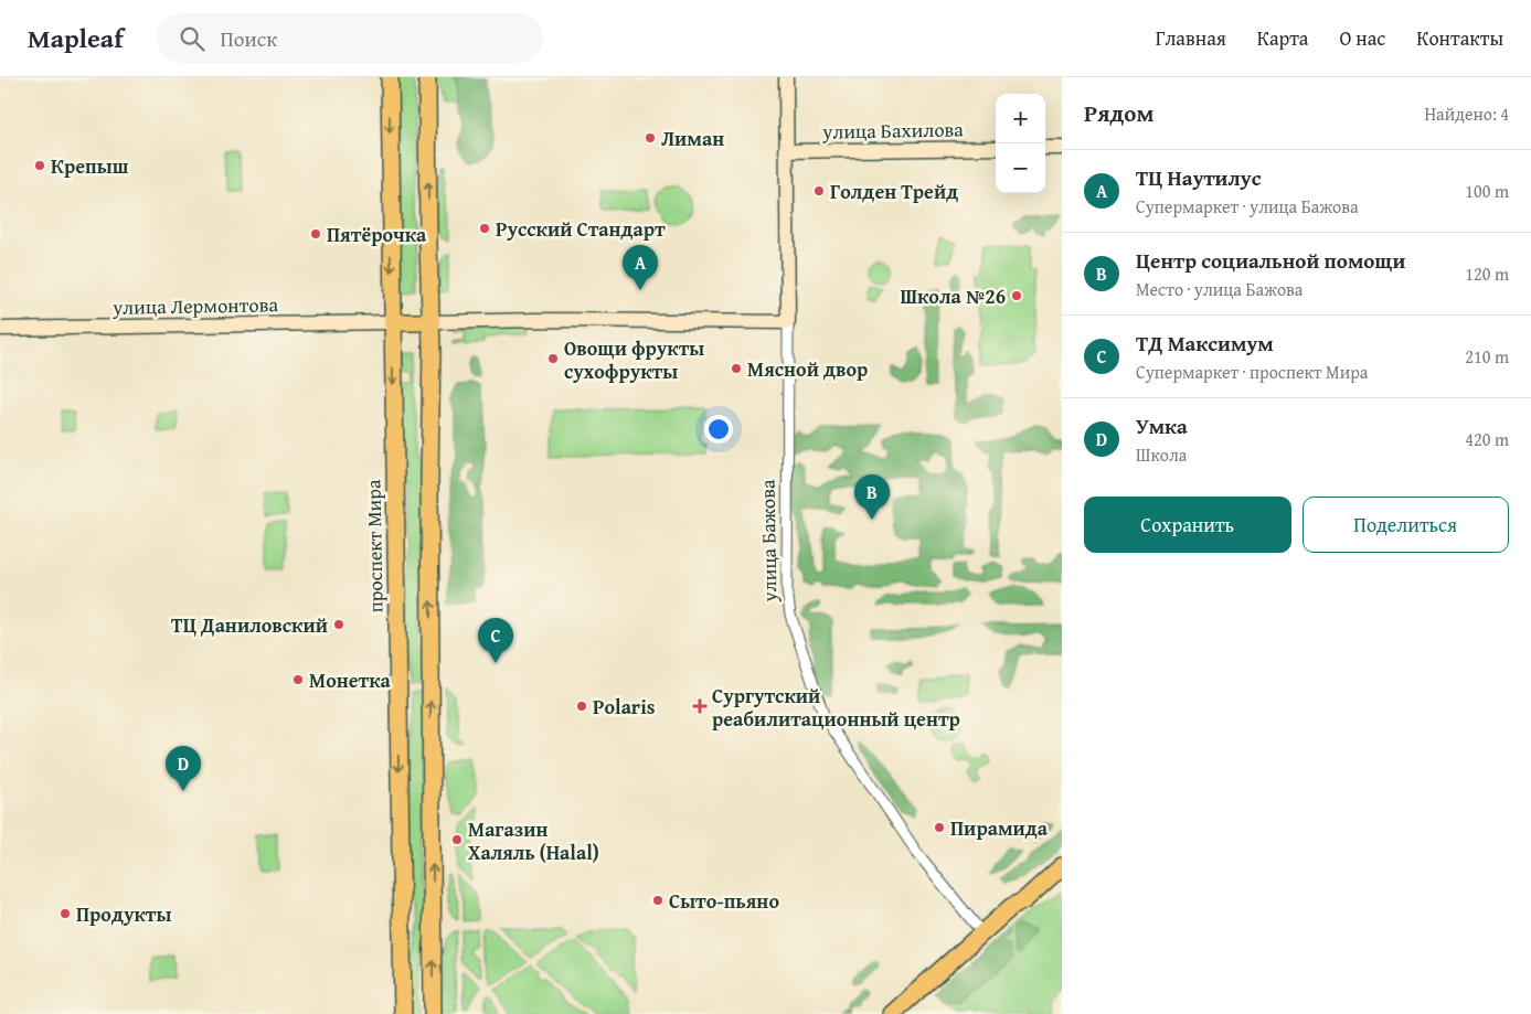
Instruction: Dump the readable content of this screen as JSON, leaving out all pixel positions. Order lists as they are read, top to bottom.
{
  "streets": {
    "main road": ["проспект Мира"],
    "street": ["улица Бахилова", "улица Лермонтова", "улица Бажова"]
  },
  "crossings": [
    ["улица Бахилова", "улица Бажова"],
    ["улица Лермонтова", "проспект Мира"]
  ],
  "places": {
    "other": [
      "Лиман",
      "Крепыш",
      "Голден Трейд",
      "Русский Стандарт",
      "Пятёрочка",
      "Школа №26",
      "Овощи фрукты сухофрукты",
      "Мясной двор",
      "ТЦ Даниловский",
      "Монетка",
      "Polaris",
      "Пирамида",
      "Магазин Халяль (Halal)",
      "Сыто-пьяно",
      "Продукты"
    ],
    "health": ["Сургутский реабилитационный центр"]
  },
  "page": {
    "header": "Mapleaf",
    "search": "Поиск",
    "nav": [
      "Главная",
      "Карта",
      "О нас",
      "Контакты"
    ],
    "heading": ["Рядом", "Найдено: 4"],
    "map_buttons": ["+", "−"],
    "list": [
      {
        "mark": "A",
        "name": "ТЦ Наутилус",
        "note": "Супермаркет · улица Бажова",
        "value": "100 m"
      },
      {
        "mark": "B",
        "name": "Центр социальной помощи",
        "note": "Место · улица Бажова",
        "value": "120 m"
      },
      {
        "mark": "C",
        "name": "ТД Максимум",
        "note": "Супермаркет · проспект Мира",
        "value": "210 m"
      },
      {
        "mark": "D",
        "name": "Умка",
        "note": "Школа",
        "value": "420 m"
      }
    ],
    "pins": [
      "A",
      "B",
      "C",
      "D"
    ],
    "buttons": ["Сохранить", "Поделиться"]
  }
}
